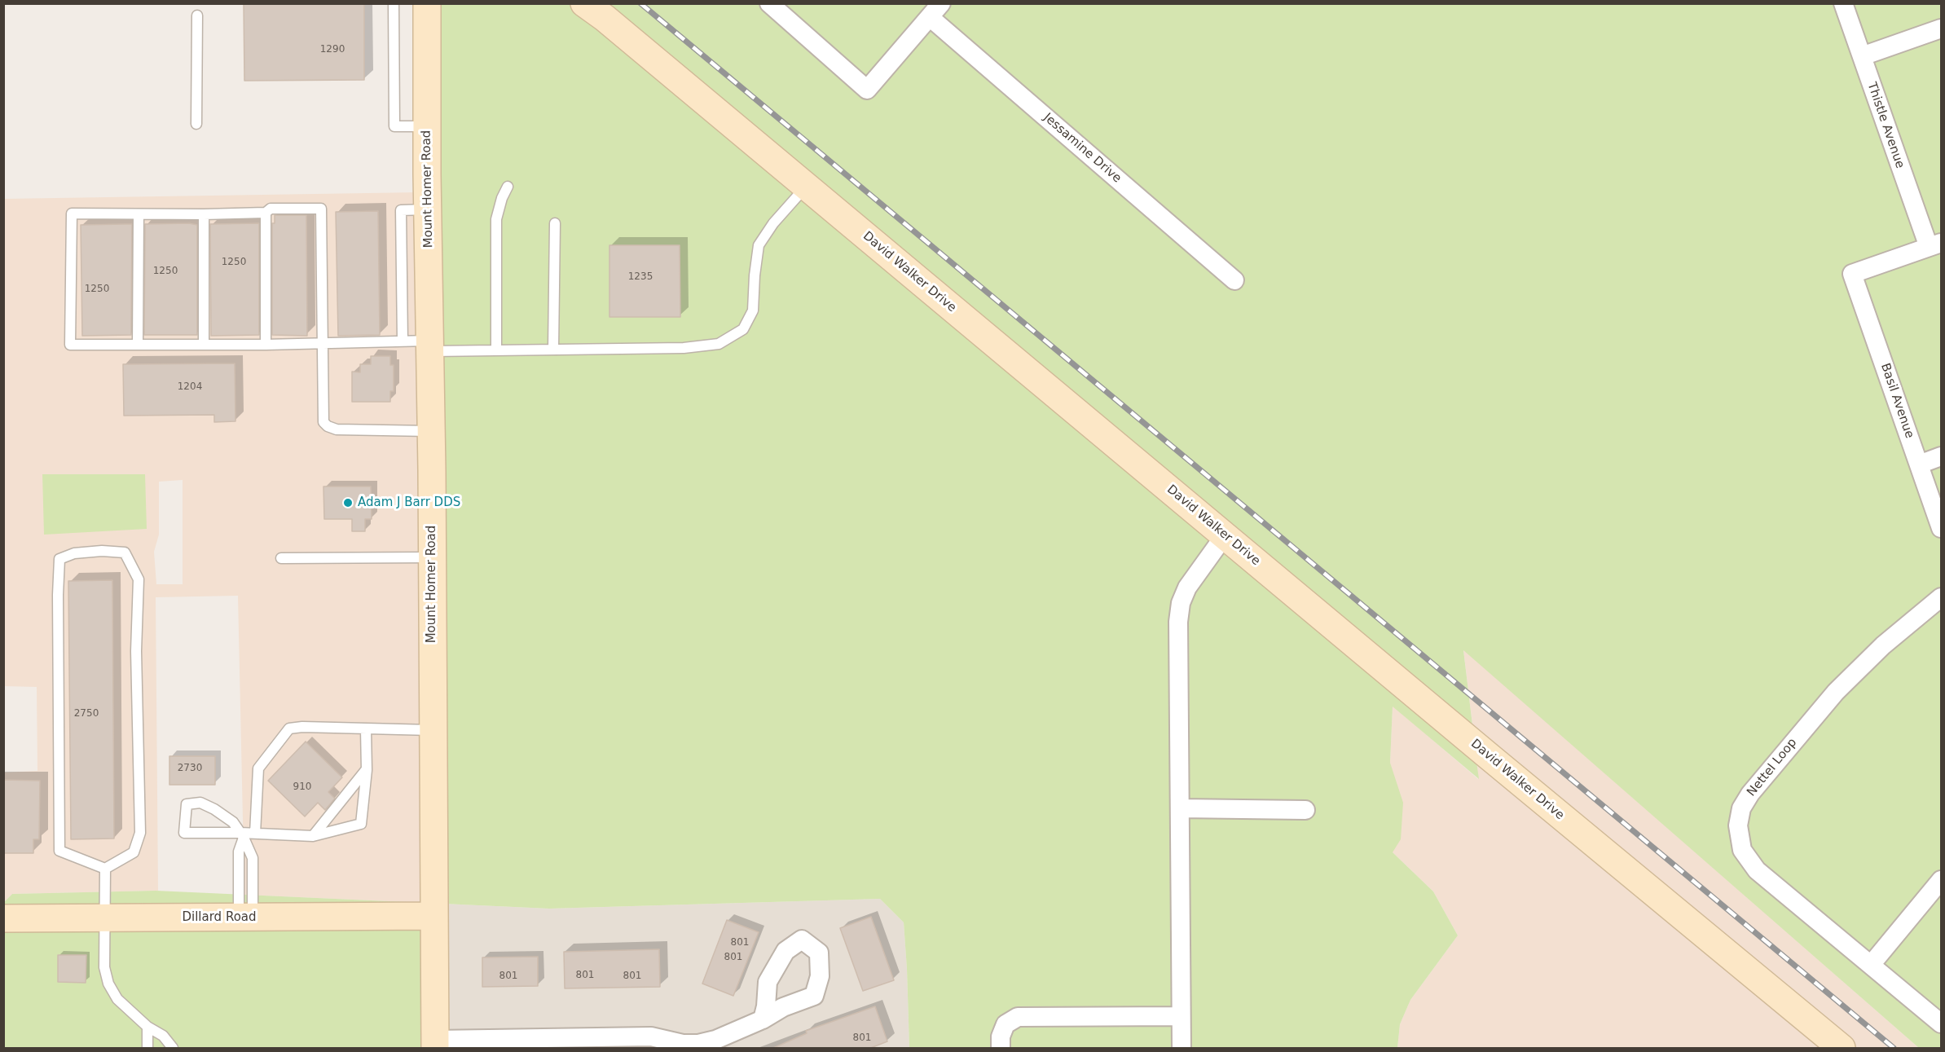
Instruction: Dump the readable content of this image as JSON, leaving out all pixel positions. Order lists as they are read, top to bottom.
{
  "streets": {
    "street": [
      "Thistle Avenue",
      "Jessamine Drive",
      "Mount Homer Road",
      "David Walker Drive",
      "Basil Avenue",
      "Nettel Loop",
      "Dillard Road"
    ]
  },
  "crossings": [
    ["Thistle Avenue", "Basil Avenue"],
    ["Mount Homer Road", "Dillard Road"]
  ],
  "places": ["Adam J Barr DDS"],
  "house_numbers": [
    "1290",
    "1250",
    "1250",
    "1235",
    "1250",
    "1204",
    "2750",
    "2730",
    "910",
    "801",
    "801",
    "801",
    "801",
    "801",
    "801"
  ]
}
